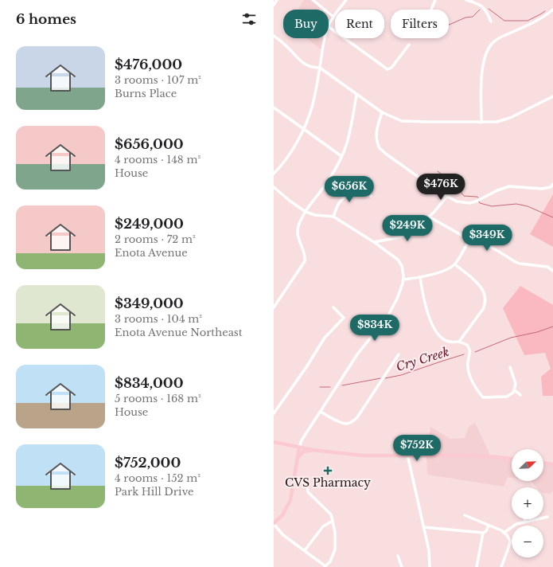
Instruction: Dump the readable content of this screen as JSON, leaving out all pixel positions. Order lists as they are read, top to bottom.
{
  "water": ["Cry Creek"],
  "places": {
    "health": ["CVS Pharmacy"]
  },
  "north": "top right",
  "page": {
    "heading": "6 homes",
    "chip": ["Buy", "Rent", "Filters"],
    "list": [
      {
        "name": "$476,000",
        "note": "3 rooms · 107 m² · Burns Place"
      },
      {
        "name": "$656,000",
        "note": "4 rooms · 148 m² · House"
      },
      {
        "name": "$249,000",
        "note": "2 rooms · 72 m² · Enota Avenue"
      },
      {
        "name": "$349,000",
        "note": "3 rooms · 104 m² · Enota Avenue Northeast"
      },
      {
        "name": "$834,000",
        "note": "5 rooms · 168 m² · House"
      },
      {
        "name": "$752,000",
        "note": "4 rooms · 152 m² · Park Hill Drive"
      }
    ],
    "price": [
      "$476K",
      "$656K",
      "$249K",
      "$349K",
      "$834K",
      "$752K"
    ],
    "map_buttons": ["+", "−"]
  }
}
